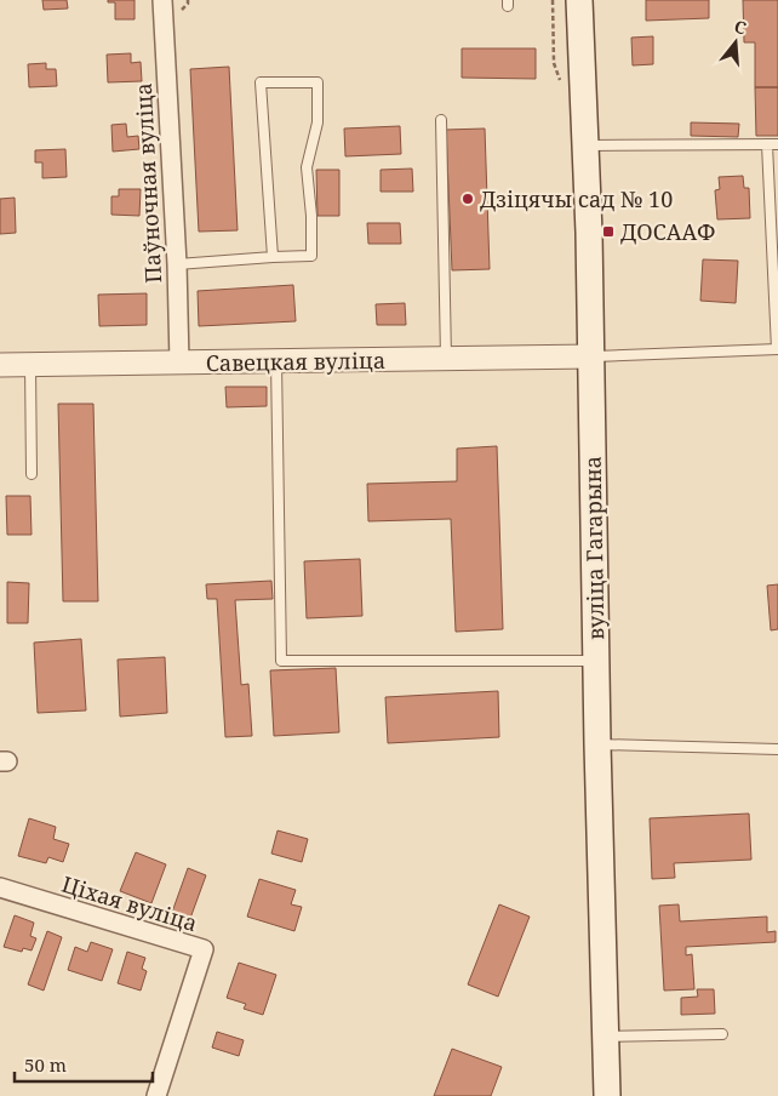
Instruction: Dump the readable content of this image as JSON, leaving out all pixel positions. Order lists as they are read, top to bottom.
{
  "streets": {
    "main road": ["вуліца Гагарына"],
    "street": ["Паўночная вуліца", "Савецкая вуліца", "Ціхая вуліца"]
  },
  "crossings": [
    ["Паўночная вуліца", "Савецкая вуліца"],
    ["Савецкая вуліца", "вуліца Гагарына"]
  ],
  "places": {
    "other": ["Дзіцячы сад № 10"],
    "transit": ["ДОСААФ"]
  },
  "scale_bar": "50 m",
  "north": "top"
}
